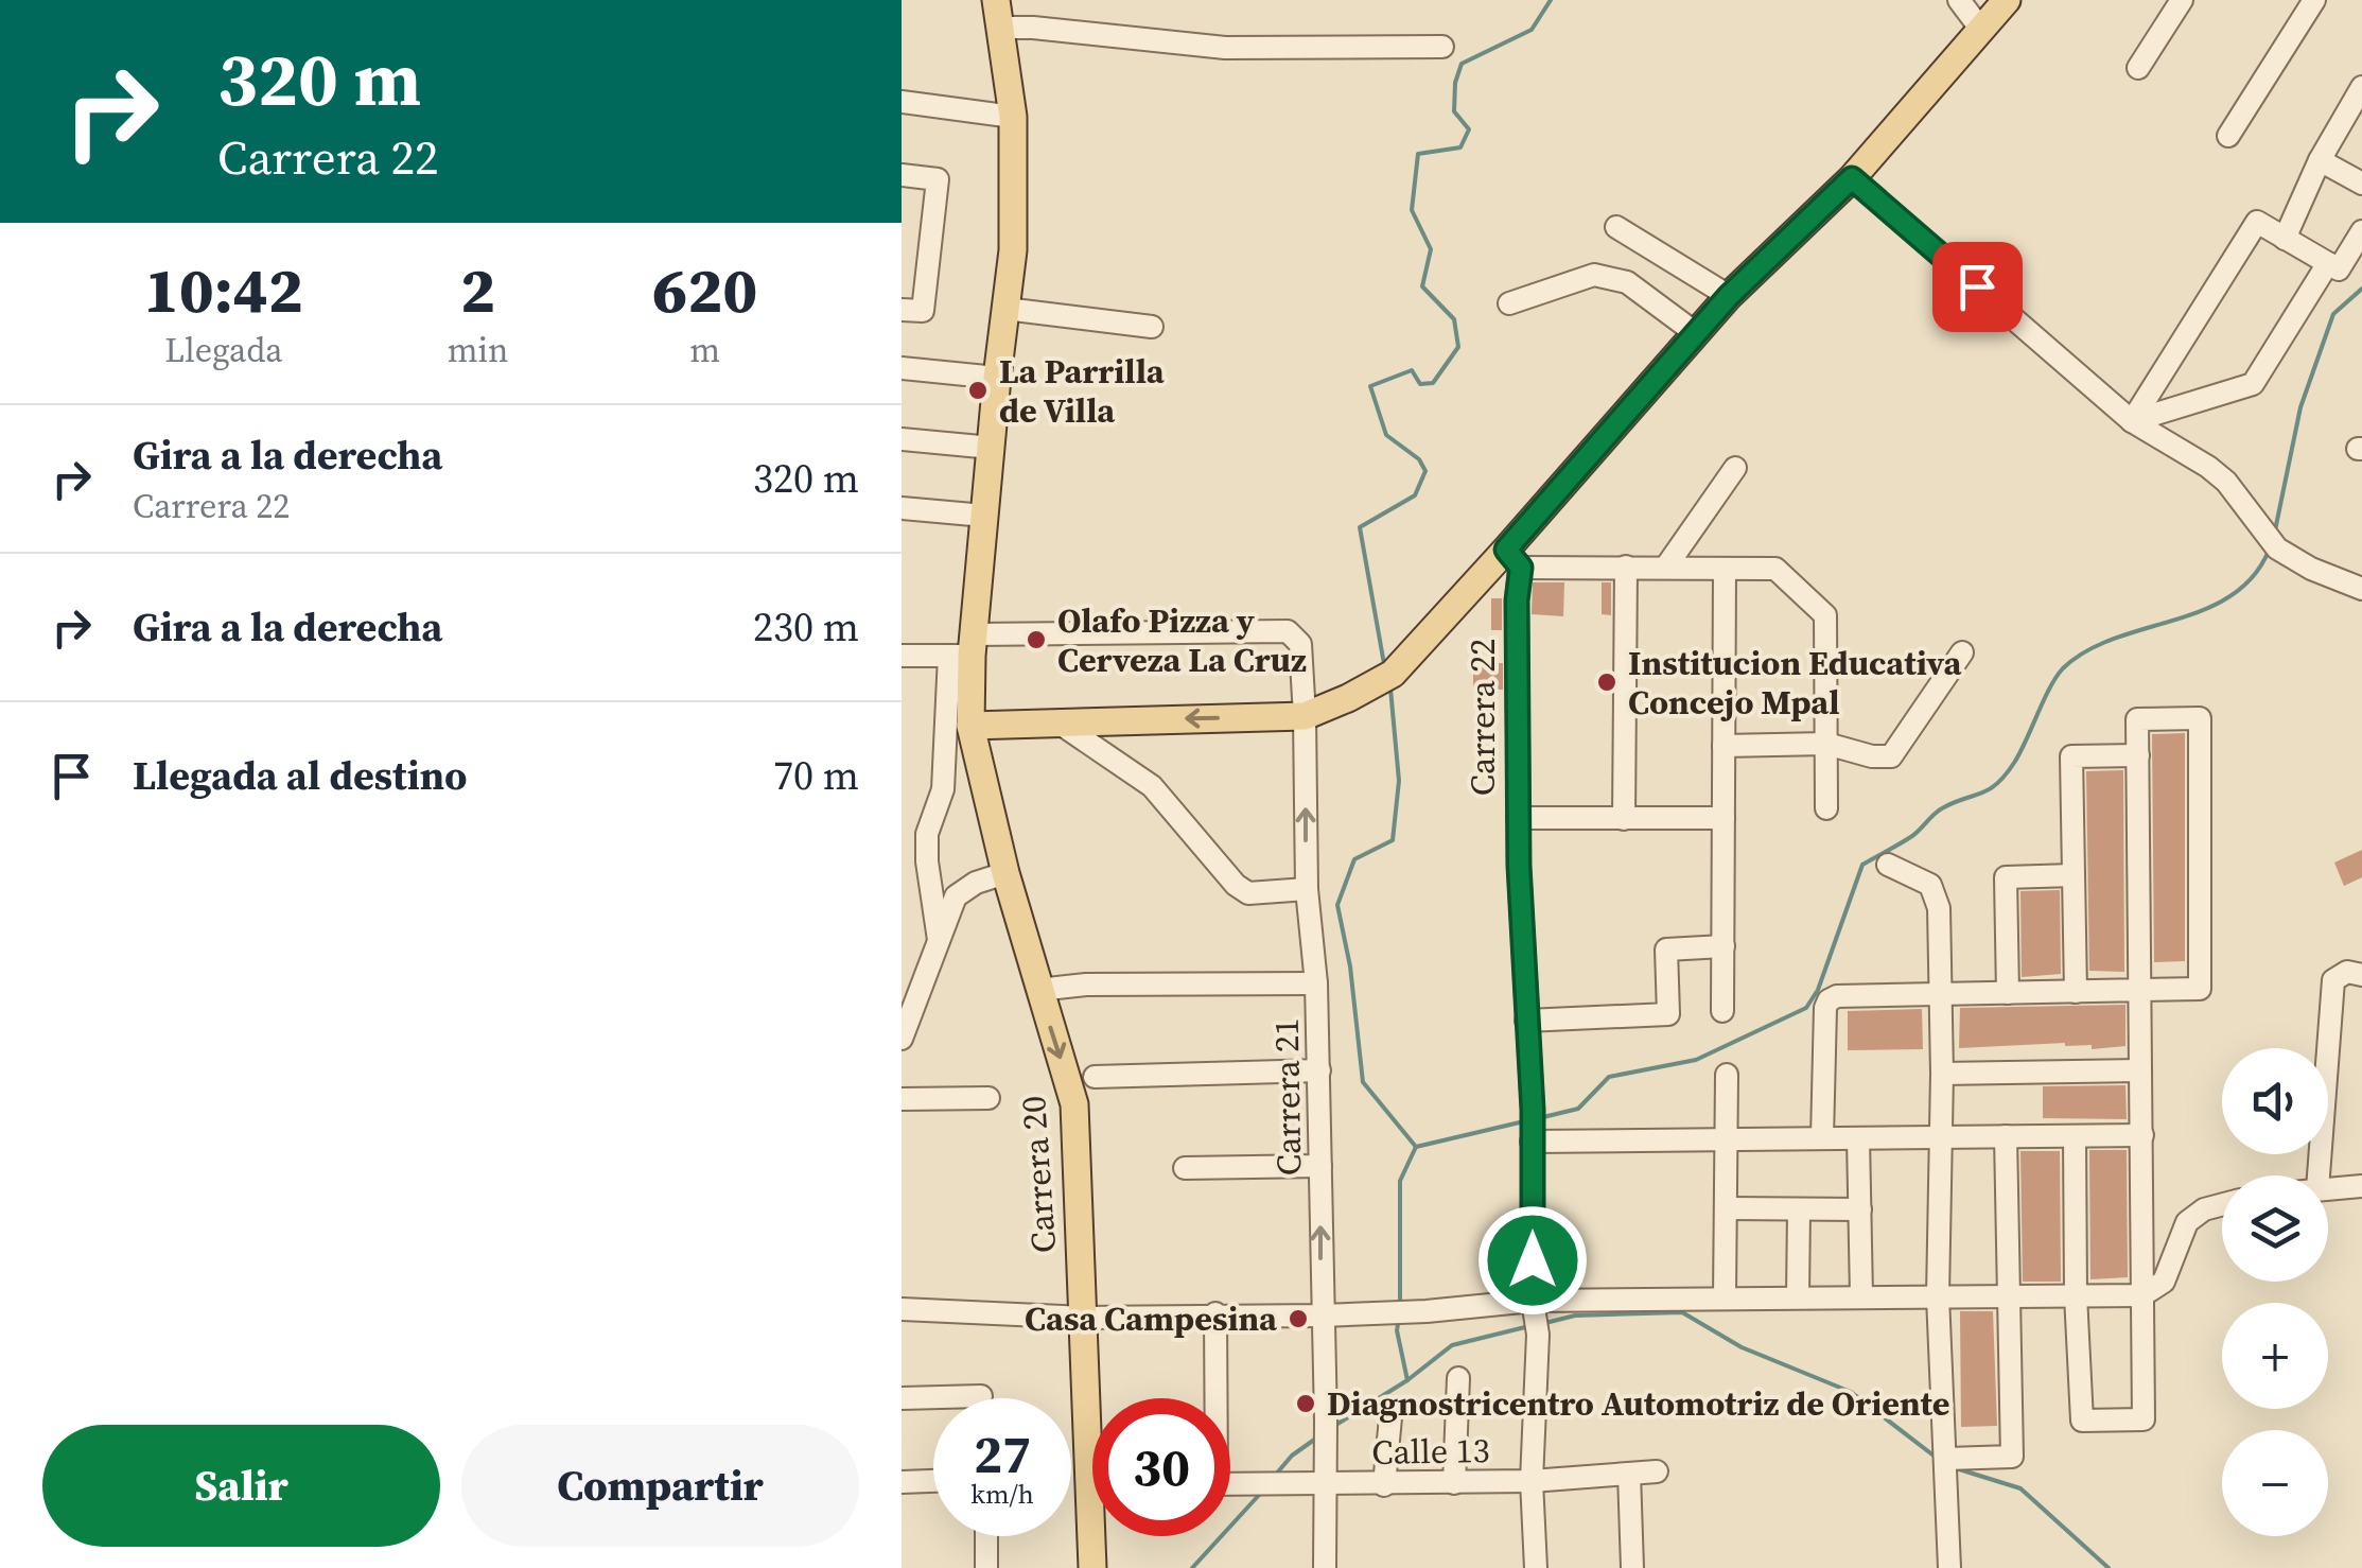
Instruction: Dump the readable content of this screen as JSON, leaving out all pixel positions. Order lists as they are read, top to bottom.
{
  "streets": {
    "main road": ["Carrera 20"],
    "street": ["Carrera 22", "Carrera 21", "Calle 13"]
  },
  "crossings": [
    ["Carrera 22", "Calle 13"],
    ["Carrera 21", "Carrera 20"],
    ["Carrera 21", "Calle 13"]
  ],
  "places": [
    "La Parrilla de Villa",
    "Olafo Pizza y Cerveza La Cruz",
    "Institucion Educativa Concejo Mpal",
    "Casa Campesina",
    "Diagnostricentro Automotriz de Oriente"
  ],
  "page": {
    "turn": ["320 m", "Carrera 22"],
    "eta": [
      "10:42",
      "Llegada",
      "2",
      "min",
      "620",
      "m"
    ],
    "list": [
      {
        "name": "Gira a la derecha",
        "note": "Carrera 22",
        "value": "320 m"
      },
      {
        "name": "Gira a la derecha",
        "value": "230 m"
      },
      {
        "name": "Llegada al destino",
        "value": "70 m"
      }
    ],
    "map_buttons": ["+", "−"],
    "speed": "27 km/h",
    "limit": "30",
    "buttons": ["Salir", "Compartir"]
  }
}
